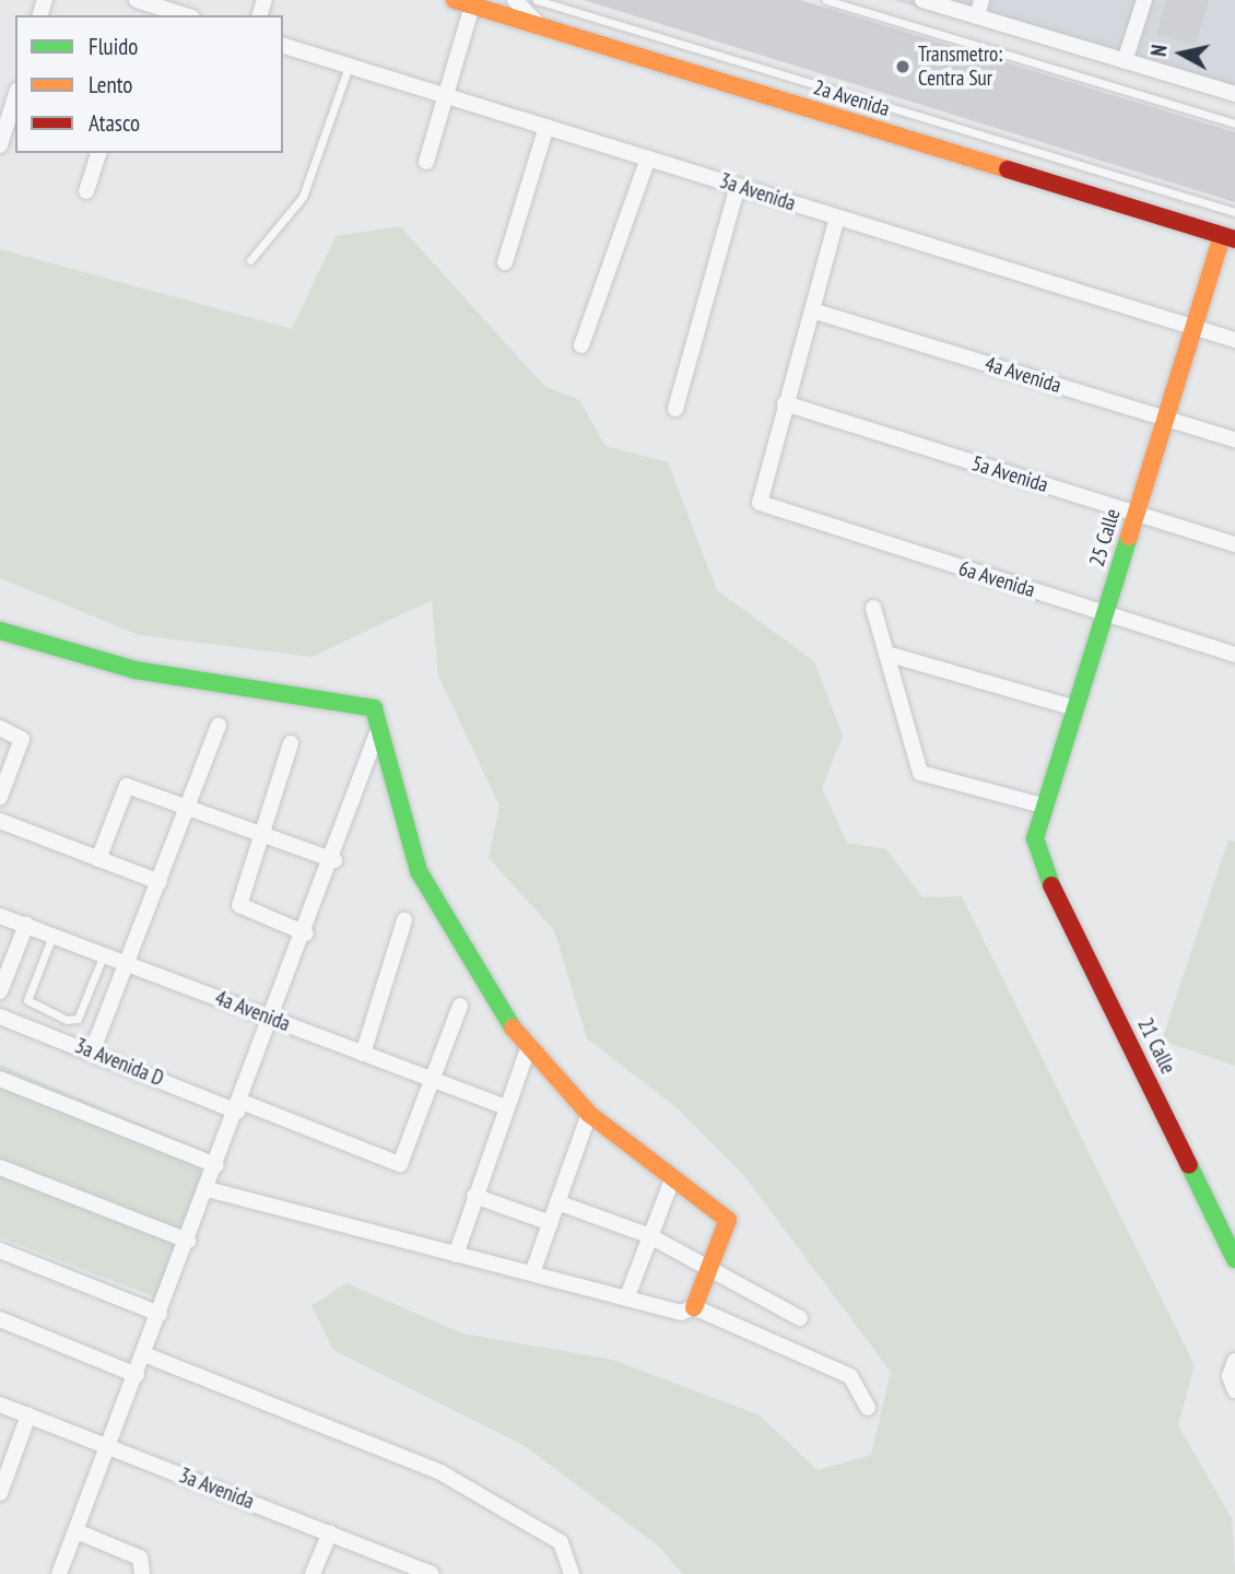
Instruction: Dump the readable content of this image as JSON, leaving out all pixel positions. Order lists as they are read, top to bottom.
{
  "streets": {
    "street": [
      "2a Avenida",
      "3a Avenida",
      "4a Avenida",
      "5a Avenida",
      "25 Calle",
      "6a Avenida",
      "21 Calle",
      "3a Avenida D"
    ]
  },
  "crossings": [
    ["2a Avenida", "25 Calle"],
    ["3a Avenida", "25 Calle"],
    ["4a Avenida", "25 Calle"],
    ["4a Avenida", "3a Avenida D"],
    ["5a Avenida", "25 Calle"],
    ["5a Avenida", "6a Avenida"],
    ["25 Calle", "6a Avenida"],
    ["25 Calle", "21 Calle"]
  ],
  "places": ["Transmetro: Centra Sur"],
  "legend": ["Fluido", "Lento", "Atasco"],
  "north": "left"
}
